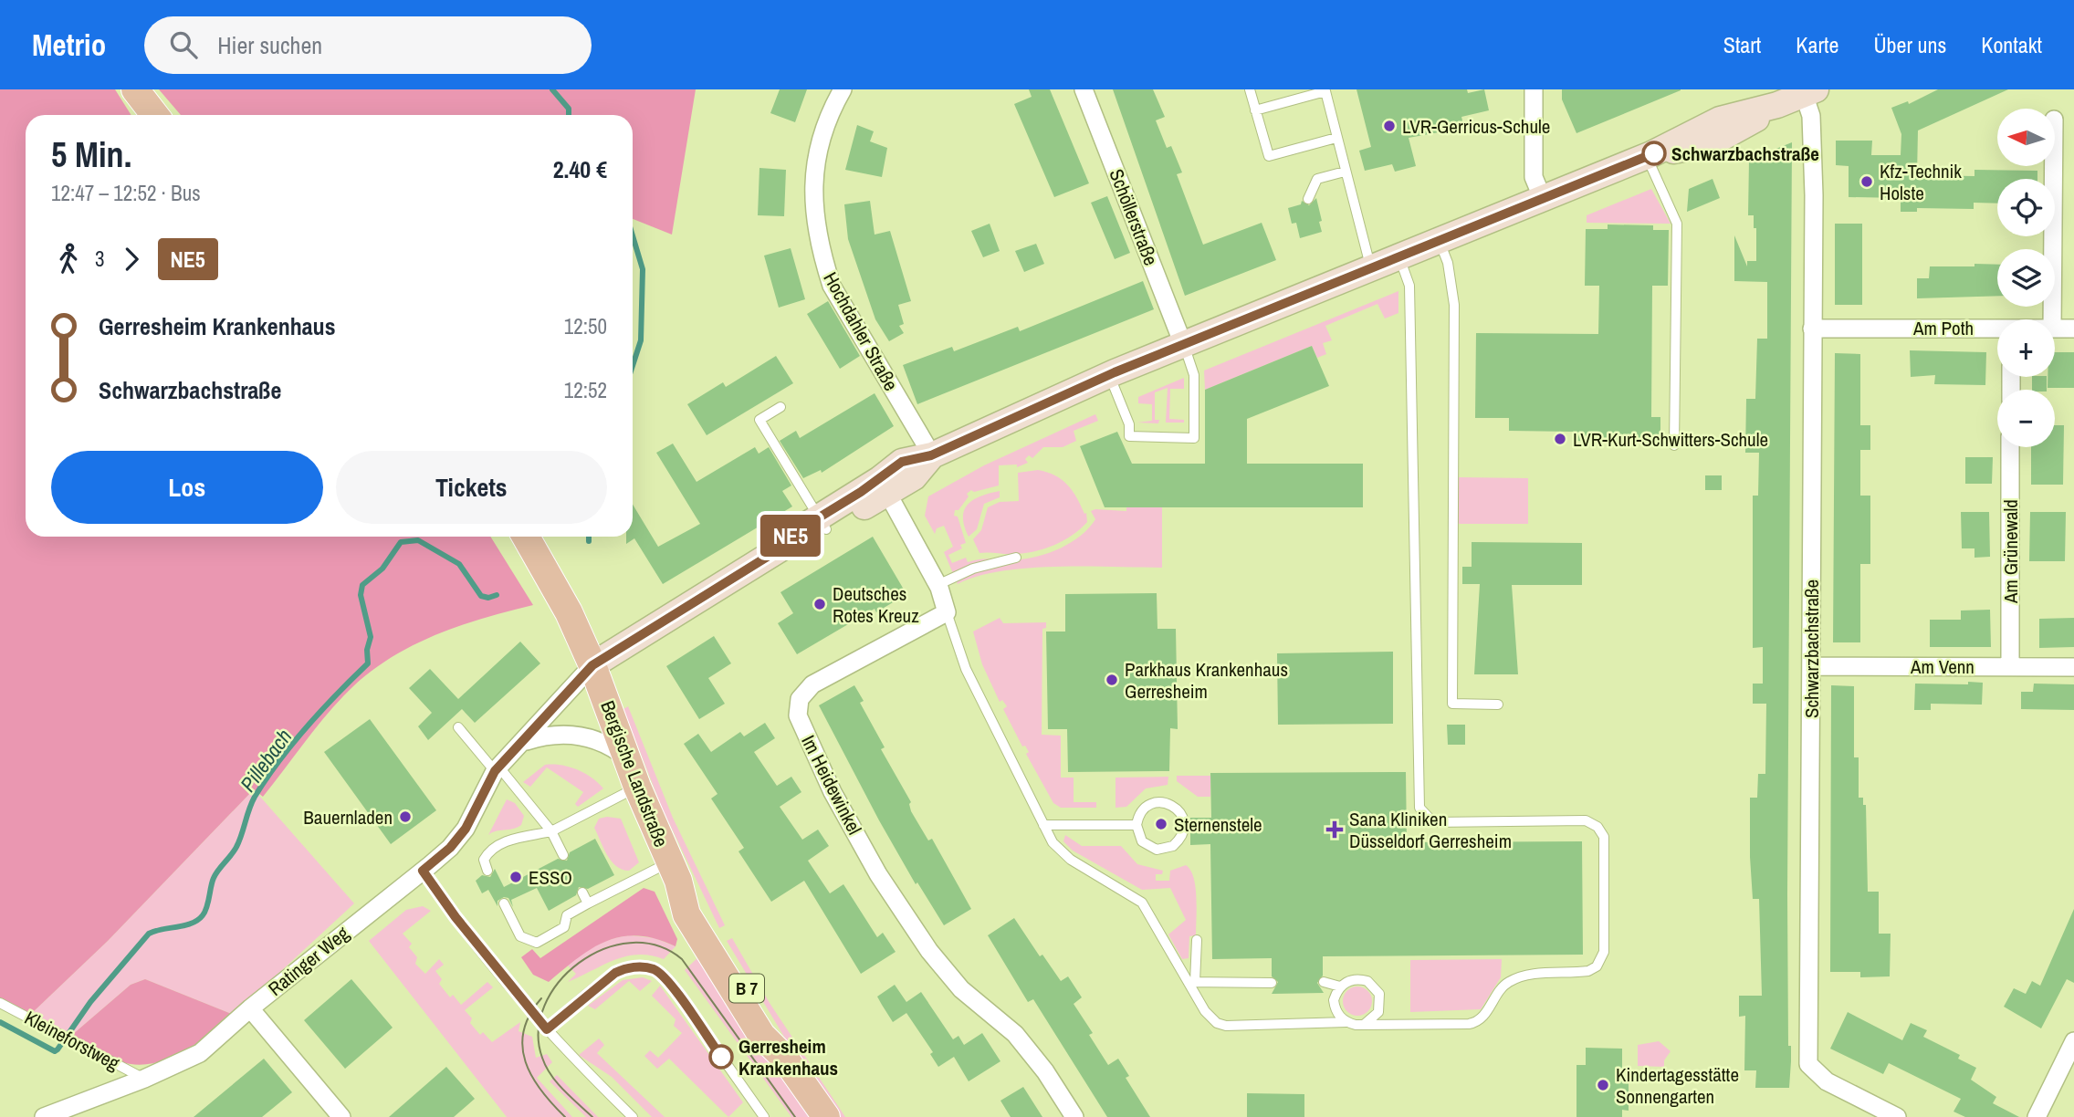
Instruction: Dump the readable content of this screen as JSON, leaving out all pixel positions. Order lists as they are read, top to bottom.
{
  "streets": {
    "main road": ["Bergische Landstraße", "B 7"],
    "street": [
      "Schöllerstraße",
      "Am Poth",
      "Hochdahler Straße",
      "Am Grünewald",
      "Schwarzbachstraße",
      "Am Venn",
      "Im Heidewinkel",
      "Ratinger Weg"
    ],
    "lane": ["Kleineforstweg"]
  },
  "crossings": [
    ["Am Poth", "Schwarzbachstraße"],
    ["Am Grünewald", "Am Venn"],
    ["Schwarzbachstraße", "Am Venn"],
    ["Bergische Landstraße", "Ratinger Weg"],
    ["Ratinger Weg", "Kleineforstweg"]
  ],
  "water": ["Pillebach"],
  "places": {
    "other": [
      "LVR-Gerricus-Schule",
      "Schwarzbachstraße",
      "Kfz-Technik Holste",
      "LVR-Kurt-Schwitters-Schule",
      "Deutsches Rotes Kreuz",
      "Parkhaus Krankenhaus Gerresheim",
      "Bauernladen",
      "Sternenstele",
      "ESSO",
      "Gerresheim Krankenhaus",
      "Kindertagesstätte Sonnengarten"
    ],
    "health": ["Sana Kliniken Düsseldorf Gerresheim"]
  },
  "lines": ["bus line NE5"],
  "north": "left",
  "page": {
    "header": "Metrio",
    "search": "Hier suchen",
    "nav": [
      "Start",
      "Karte",
      "Über uns",
      "Kontakt"
    ],
    "on_map": "NE5",
    "map_buttons": ["+", "−"],
    "heading": ["5 Min.", "12:47 – 12:52 · Bus", "2.40 €"],
    "legs": ["3", "NE5"],
    "list": [
      {
        "name": "Gerresheim Krankenhaus",
        "value": "12:50"
      },
      {
        "name": "Schwarzbachstraße",
        "value": "12:52"
      }
    ],
    "buttons": ["Los", "Tickets"]
  }
}
